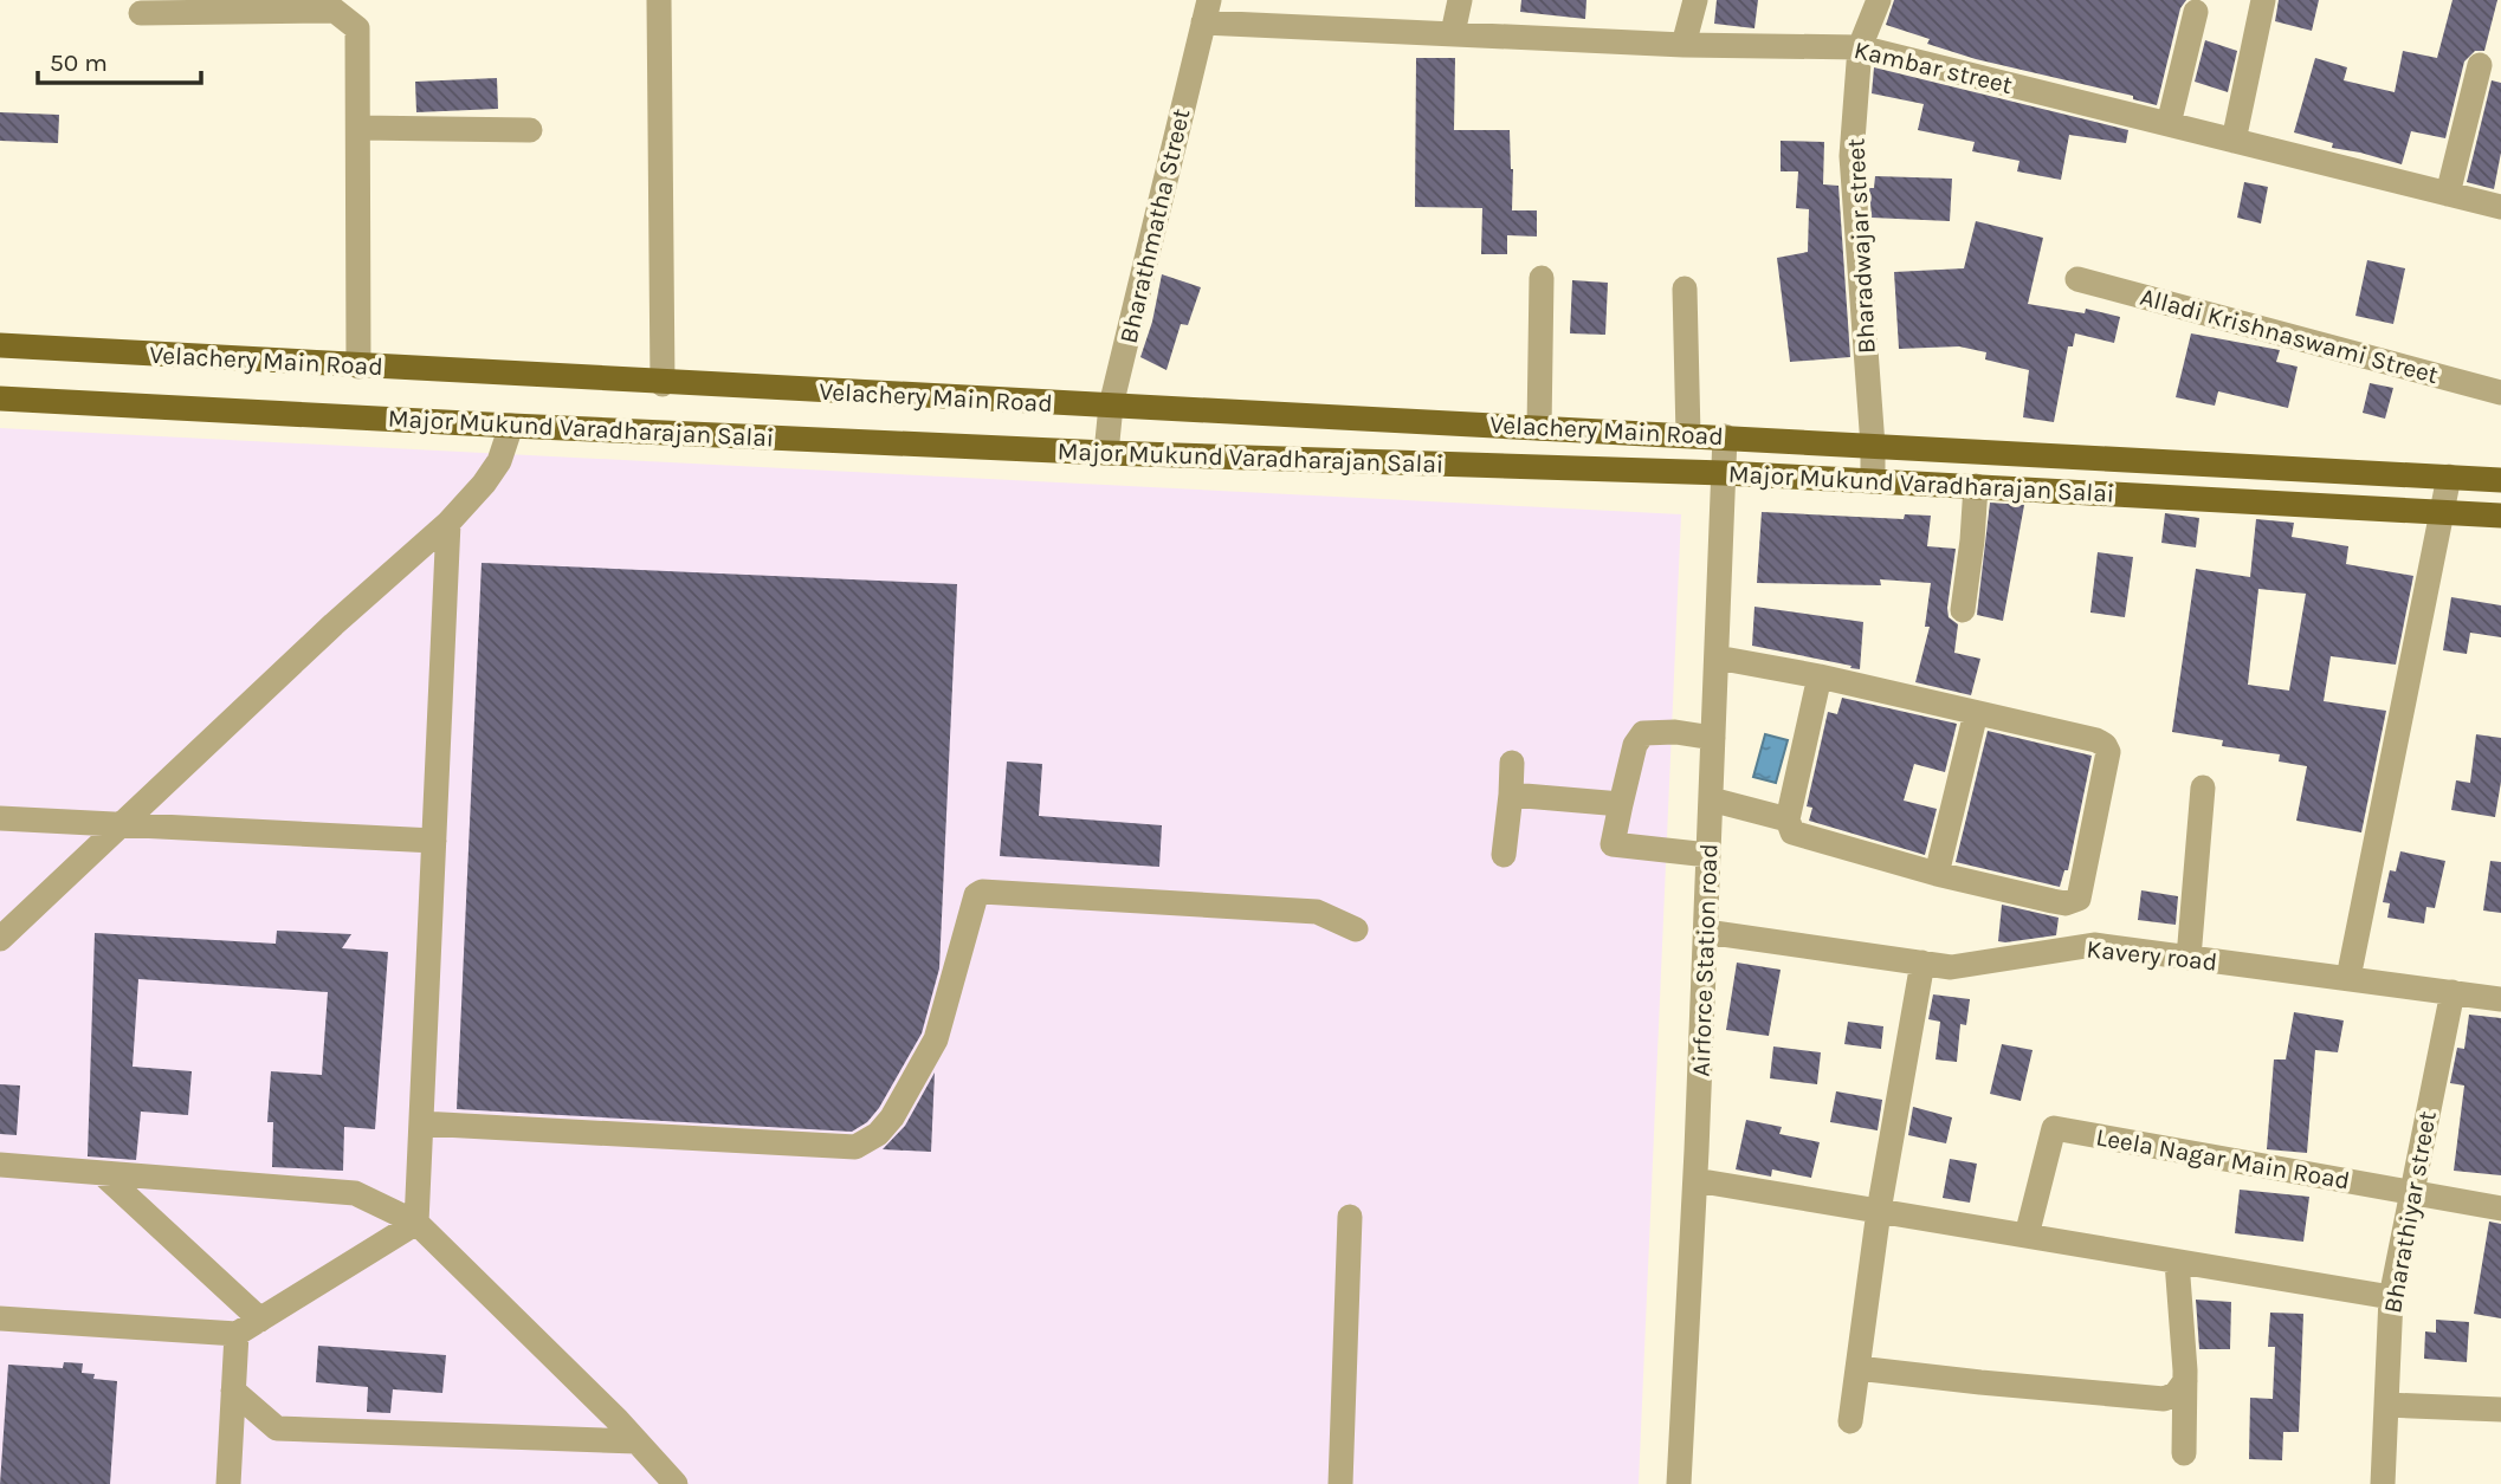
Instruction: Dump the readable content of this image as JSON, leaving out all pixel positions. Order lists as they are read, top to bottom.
{
  "streets": {
    "main road": ["Velachery Main Road", "Major Mukund Varadharajan Salai"],
    "street": [
      "Kambar street",
      "Bharathmatha Street",
      "Bharadwajar street",
      "Alladi Krishnaswami Street",
      "Kavery road",
      "Airforce Station road",
      "Leela Nagar Main Road",
      "Bharathiyar street"
    ]
  },
  "crossings": [
    ["Kambar street", "Bharathmatha Street"],
    ["Kambar street", "Bharadwajar street"],
    ["Bharathmatha Street", "Velachery Main Road"],
    ["Bharathmatha Street", "Major Mukund Varadharajan Salai"],
    ["Bharadwajar street", "Velachery Main Road"],
    ["Bharadwajar street", "Major Mukund Varadharajan Salai"],
    ["Velachery Main Road", "Major Mukund Varadharajan Salai"],
    ["Velachery Main Road", "Airforce Station road"],
    ["Major Mukund Varadharajan Salai", "Airforce Station road"],
    ["Kavery road", "Airforce Station road"],
    ["Kavery road", "Bharathiyar street"],
    ["Leela Nagar Main Road", "Bharathiyar street"]
  ],
  "scale_bar": "50 m"
}
